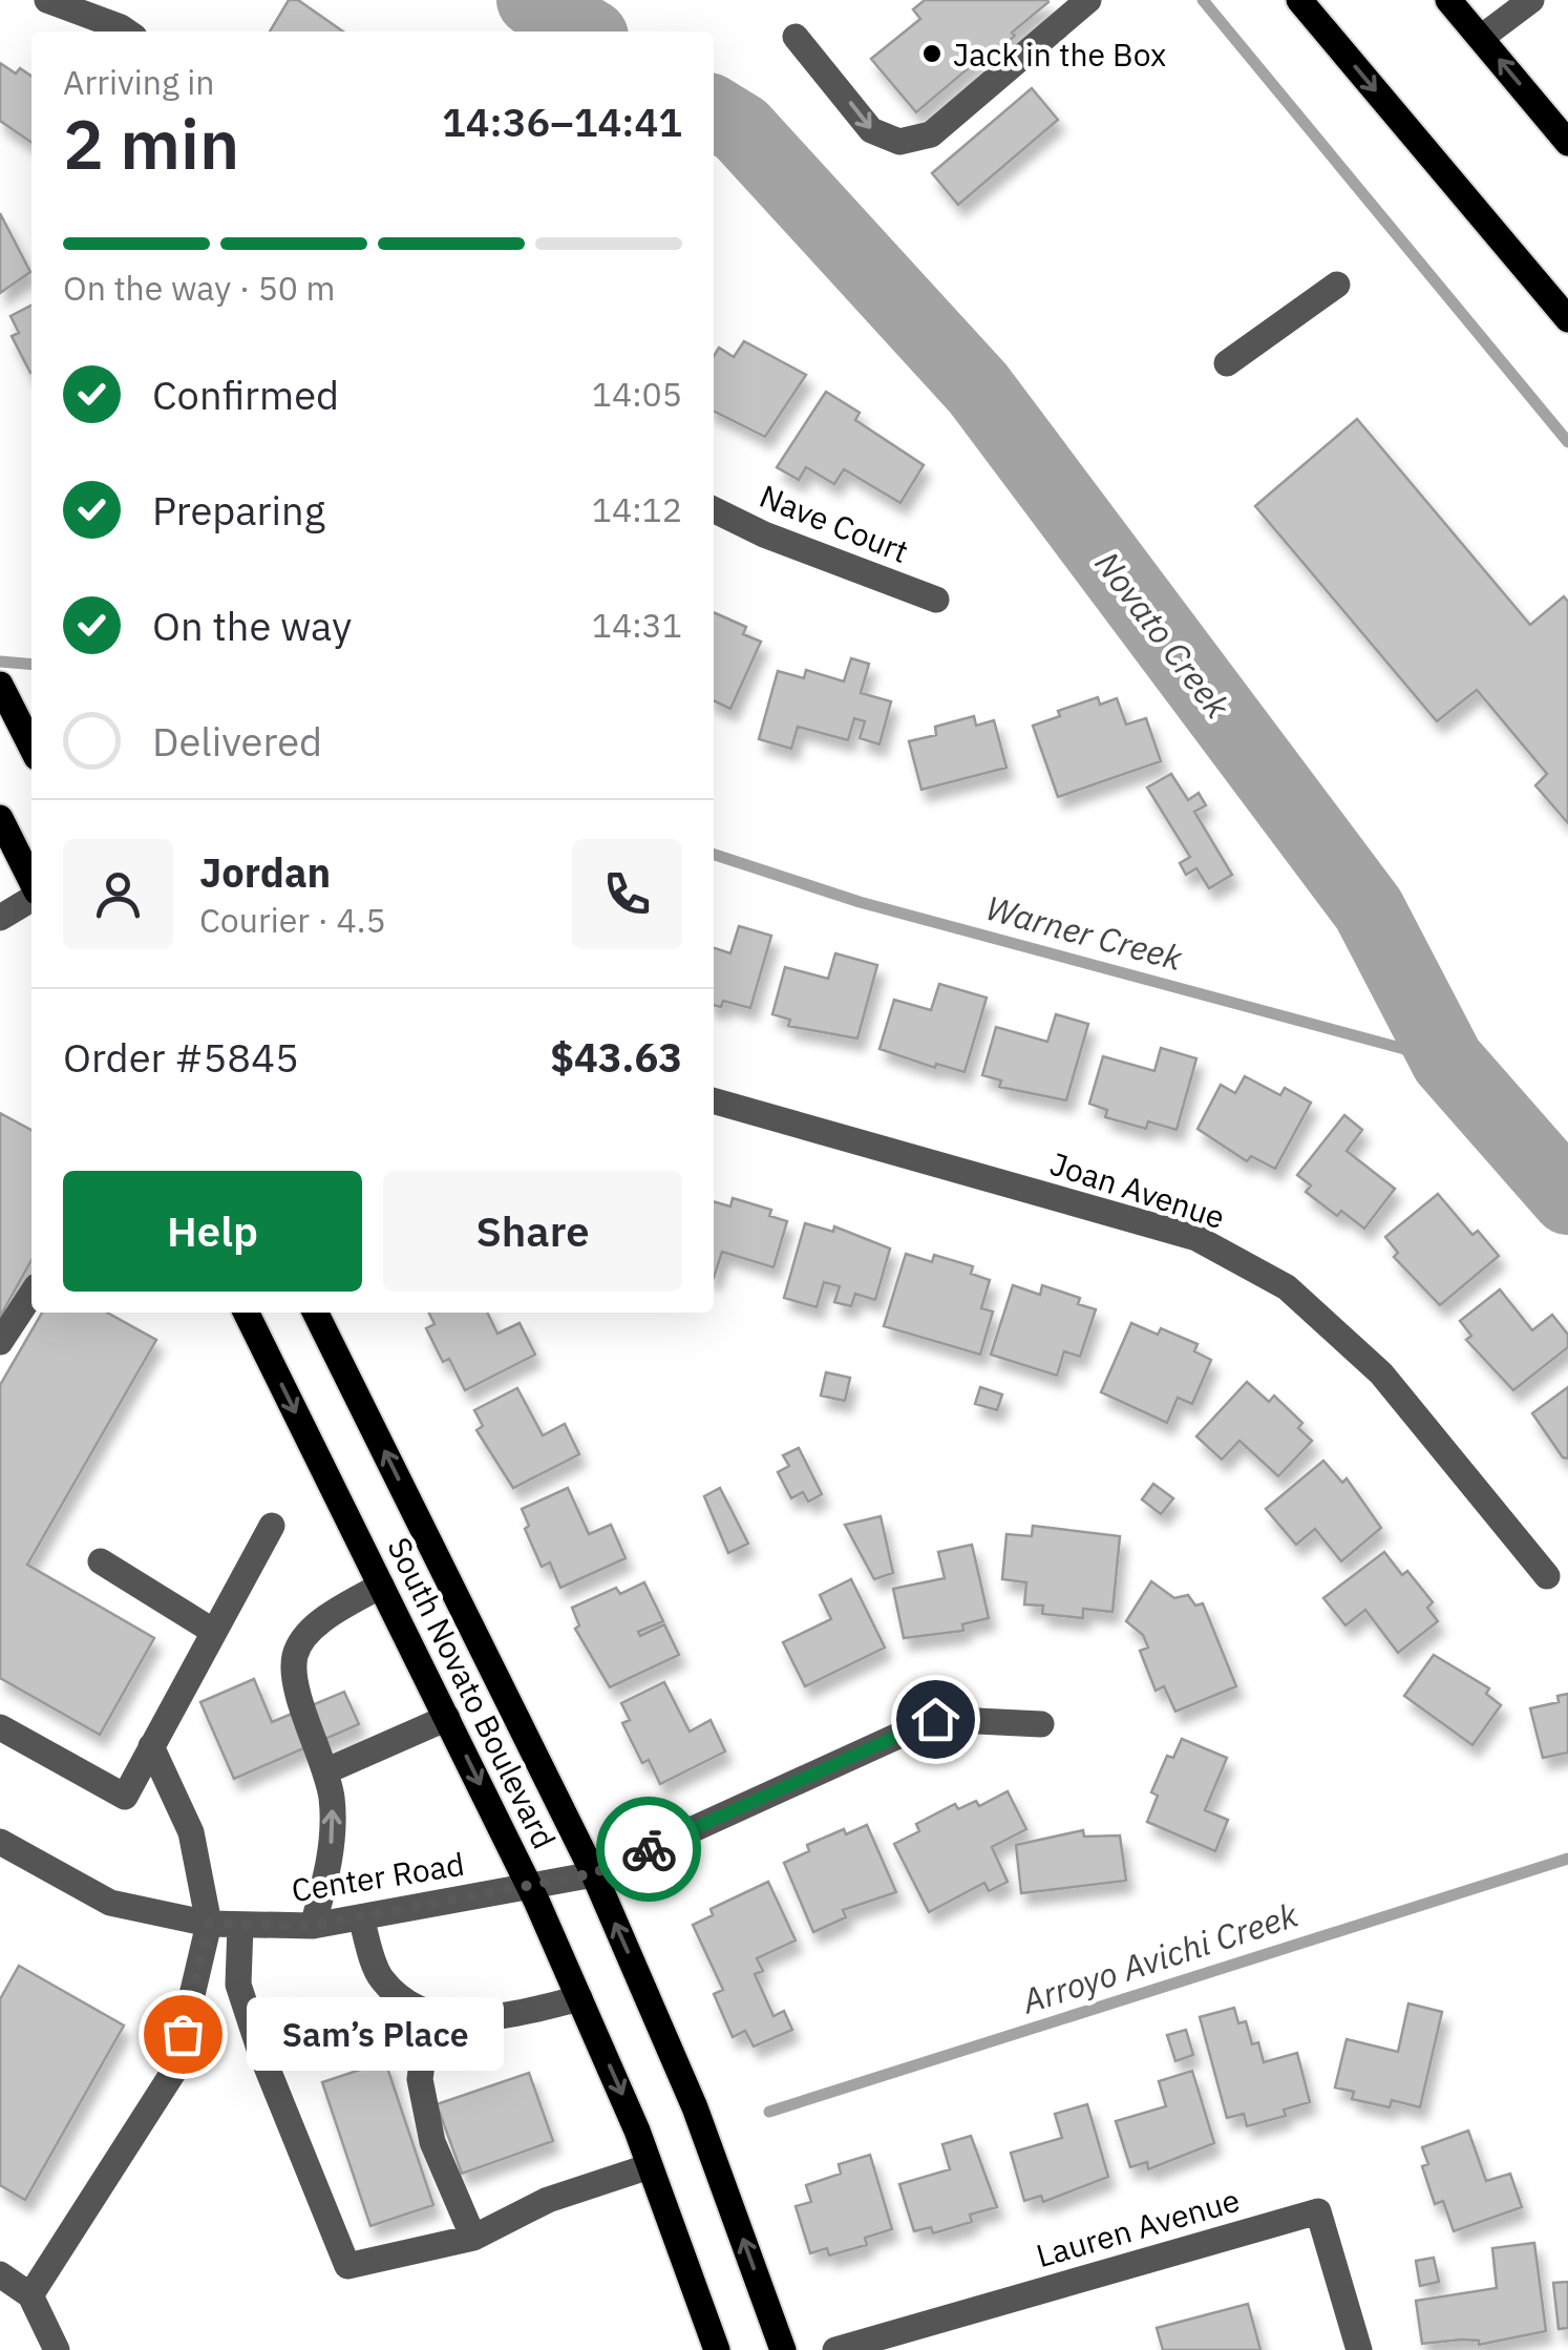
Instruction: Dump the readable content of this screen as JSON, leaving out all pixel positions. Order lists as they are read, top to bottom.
{
  "streets": {
    "main road": ["South Novato Boulevard"],
    "street": [
      "Nave Court",
      "Joan Avenue",
      "Center Road",
      "Lauren Avenue"
    ]
  },
  "crossings": [
    ["South Novato Boulevard", "Center Road"]
  ],
  "water": ["Novato Creek", "Warner Creek", "Arroyo Avichi Creek"],
  "places": ["Jack in the Box", "Sam’s Place"],
  "page": {
    "heading": ["2 min", "Arriving in", "14:36–14:41"],
    "panel": [
      "Jordan",
      "Courier · 4.5",
      "Order #5845",
      "$43.63"
    ],
    "bar": "On the way · 50 m",
    "list": [
      ["Confirmed", "14:05"],
      ["Preparing", "14:12"],
      ["On the way", "14:31"],
      "Delivered"
    ],
    "buttons": ["Help", "Share"],
    "bubble": "Sam’s Place"
  }
}
